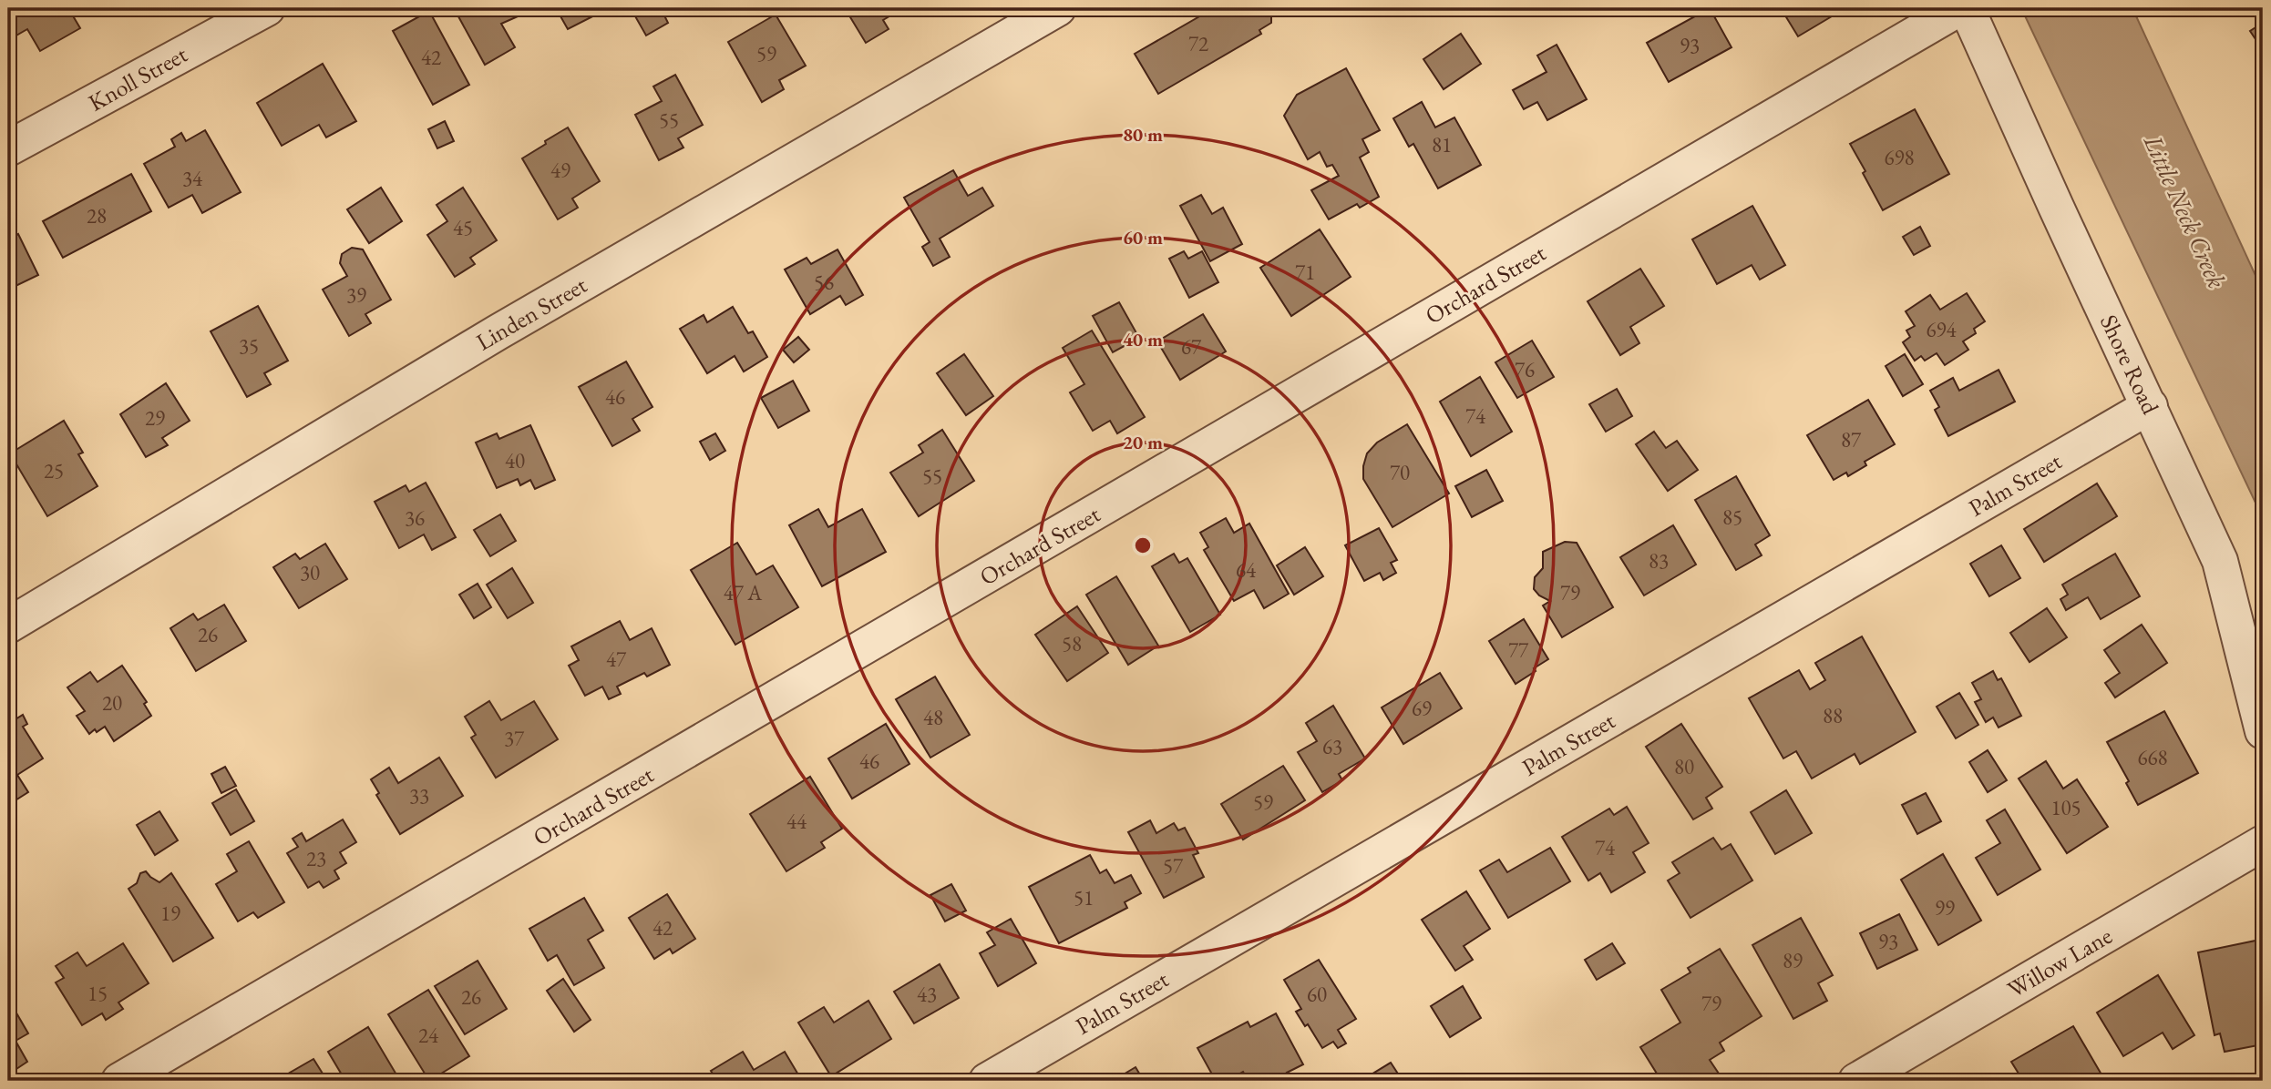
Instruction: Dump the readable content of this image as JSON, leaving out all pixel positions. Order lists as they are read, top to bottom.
{
  "streets": {
    "street": [
      "Knoll Street",
      "Orchard Street",
      "Linden Street",
      "Shore Road",
      "Palm Street",
      "Willow Lane"
    ]
  },
  "crossings": [
    ["Shore Road", "Palm Street"]
  ],
  "water": ["Little Neck Creek"],
  "house_numbers": [
    "72",
    "93",
    "59",
    "42",
    "55",
    "81",
    "698",
    "49",
    "34",
    "28",
    "45",
    "71",
    "56",
    "39",
    "694",
    "35",
    "67",
    "76",
    "46",
    "74",
    "29",
    "87",
    "40",
    "25",
    "70",
    "55",
    "85",
    "36",
    "83",
    "64",
    "30",
    "47 A",
    "79",
    "26",
    "58",
    "77",
    "47",
    "20",
    "69",
    "88",
    "48",
    "37",
    "63",
    "668",
    "46",
    "80",
    "33",
    "59",
    "105",
    "44",
    "74",
    "23",
    "57",
    "51",
    "99",
    "19",
    "42",
    "93",
    "89",
    "15",
    "43",
    "60",
    "26",
    "79",
    "24"
  ],
  "rings": [
    "80 m",
    "60 m",
    "40 m",
    "20 m"
  ]
}
